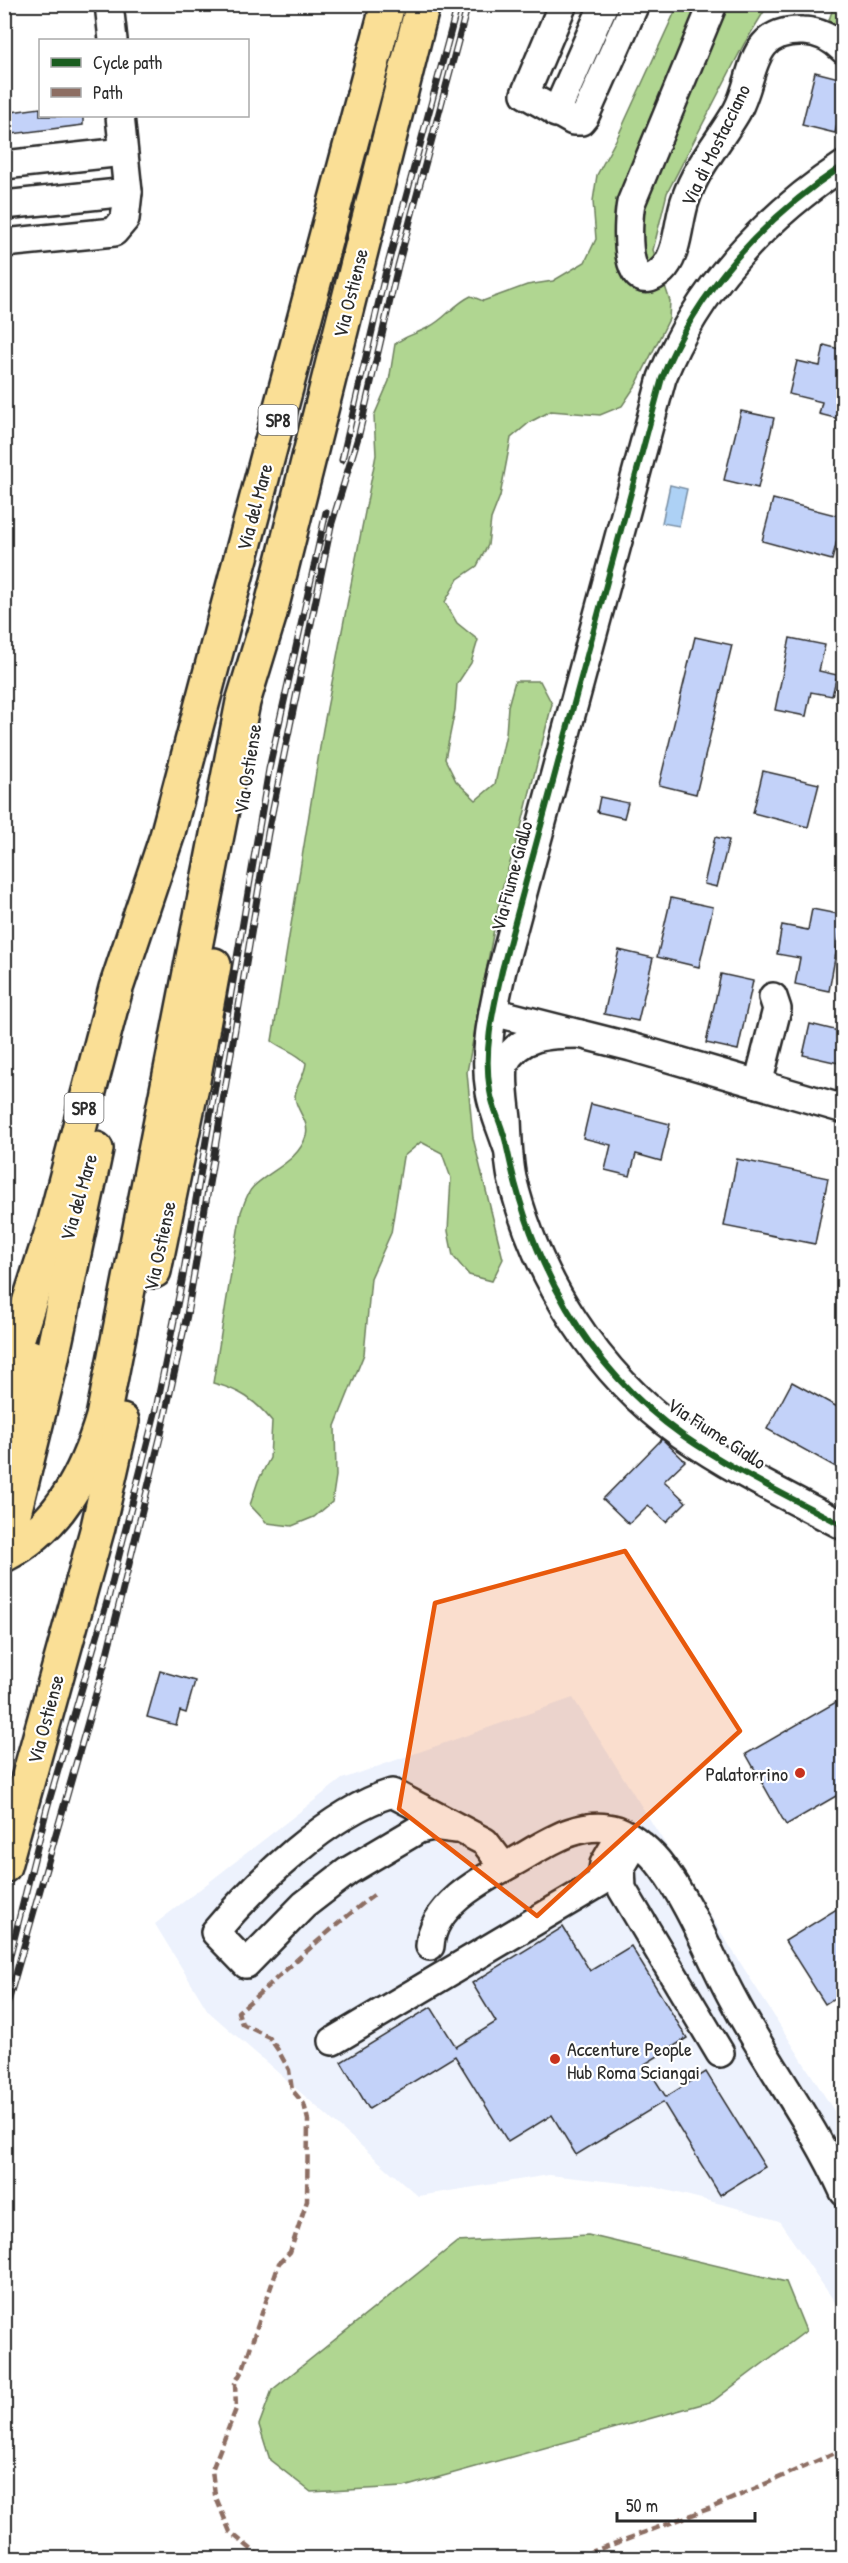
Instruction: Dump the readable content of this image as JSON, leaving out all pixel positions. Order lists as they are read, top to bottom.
{
  "streets": {
    "main road": ["Via Ostiense", "SP8", "Via del Mare"],
    "street": ["Via di Mostacciano", "Via Fiume Giallo"]
  },
  "places": ["Palatorrino", "Accenture People Hub Roma Sciangai"],
  "legend": ["Cycle path", "Path"],
  "scale_bar": "50 m"
}
